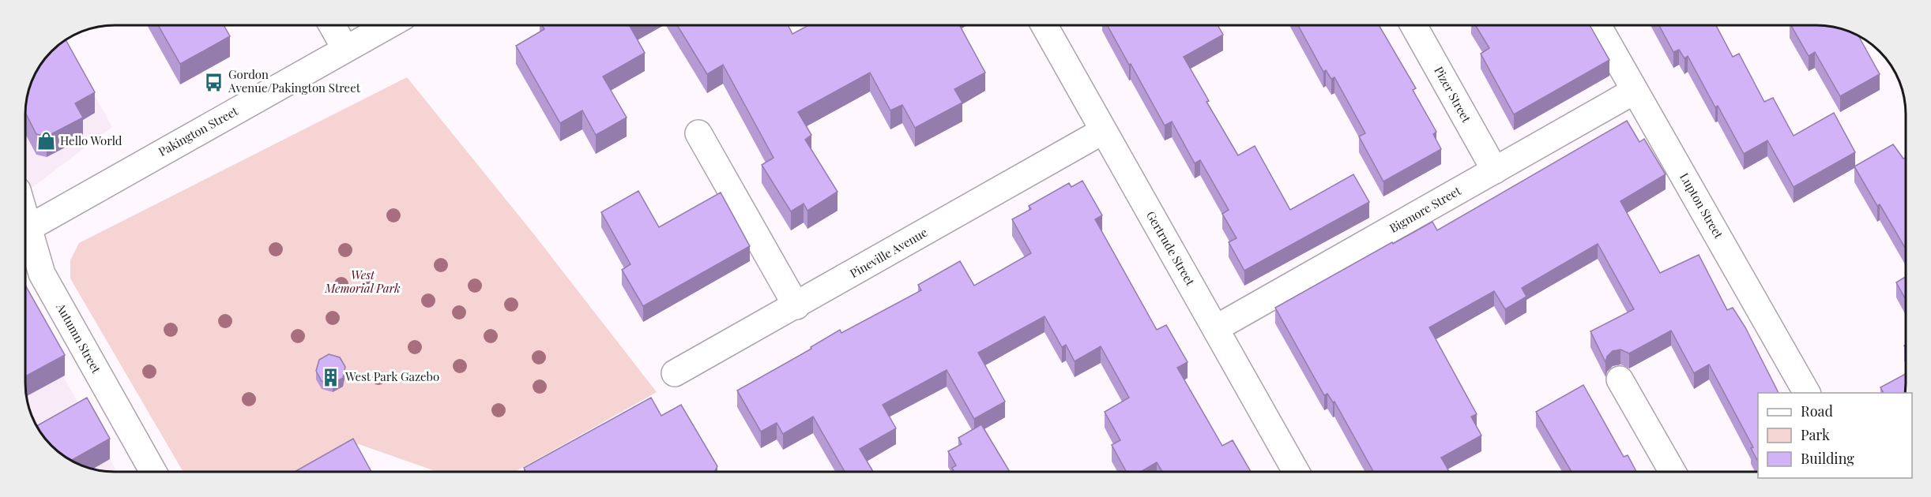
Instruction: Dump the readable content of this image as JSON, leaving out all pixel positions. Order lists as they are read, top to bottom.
{
  "streets": {
    "street": [
      "Pizer Street",
      "Pakington Street",
      "Lupton Street",
      "Bigmore Street",
      "Gertrude Street",
      "Pineville Avenue",
      "Autumn Street"
    ]
  },
  "crossings": [
    ["Pizer Street", "Bigmore Street"],
    ["Lupton Street", "Bigmore Street"],
    ["Bigmore Street", "Gertrude Street"],
    ["Gertrude Street", "Pineville Avenue"]
  ],
  "parks": ["West Memorial Park"],
  "places": {
    "bus stop": ["Gordon Avenue/Pakington Street"],
    "shop": ["Hello World"],
    "building": ["West Park Gazebo"]
  },
  "legend": ["Road", "Park", "Building"]
}
